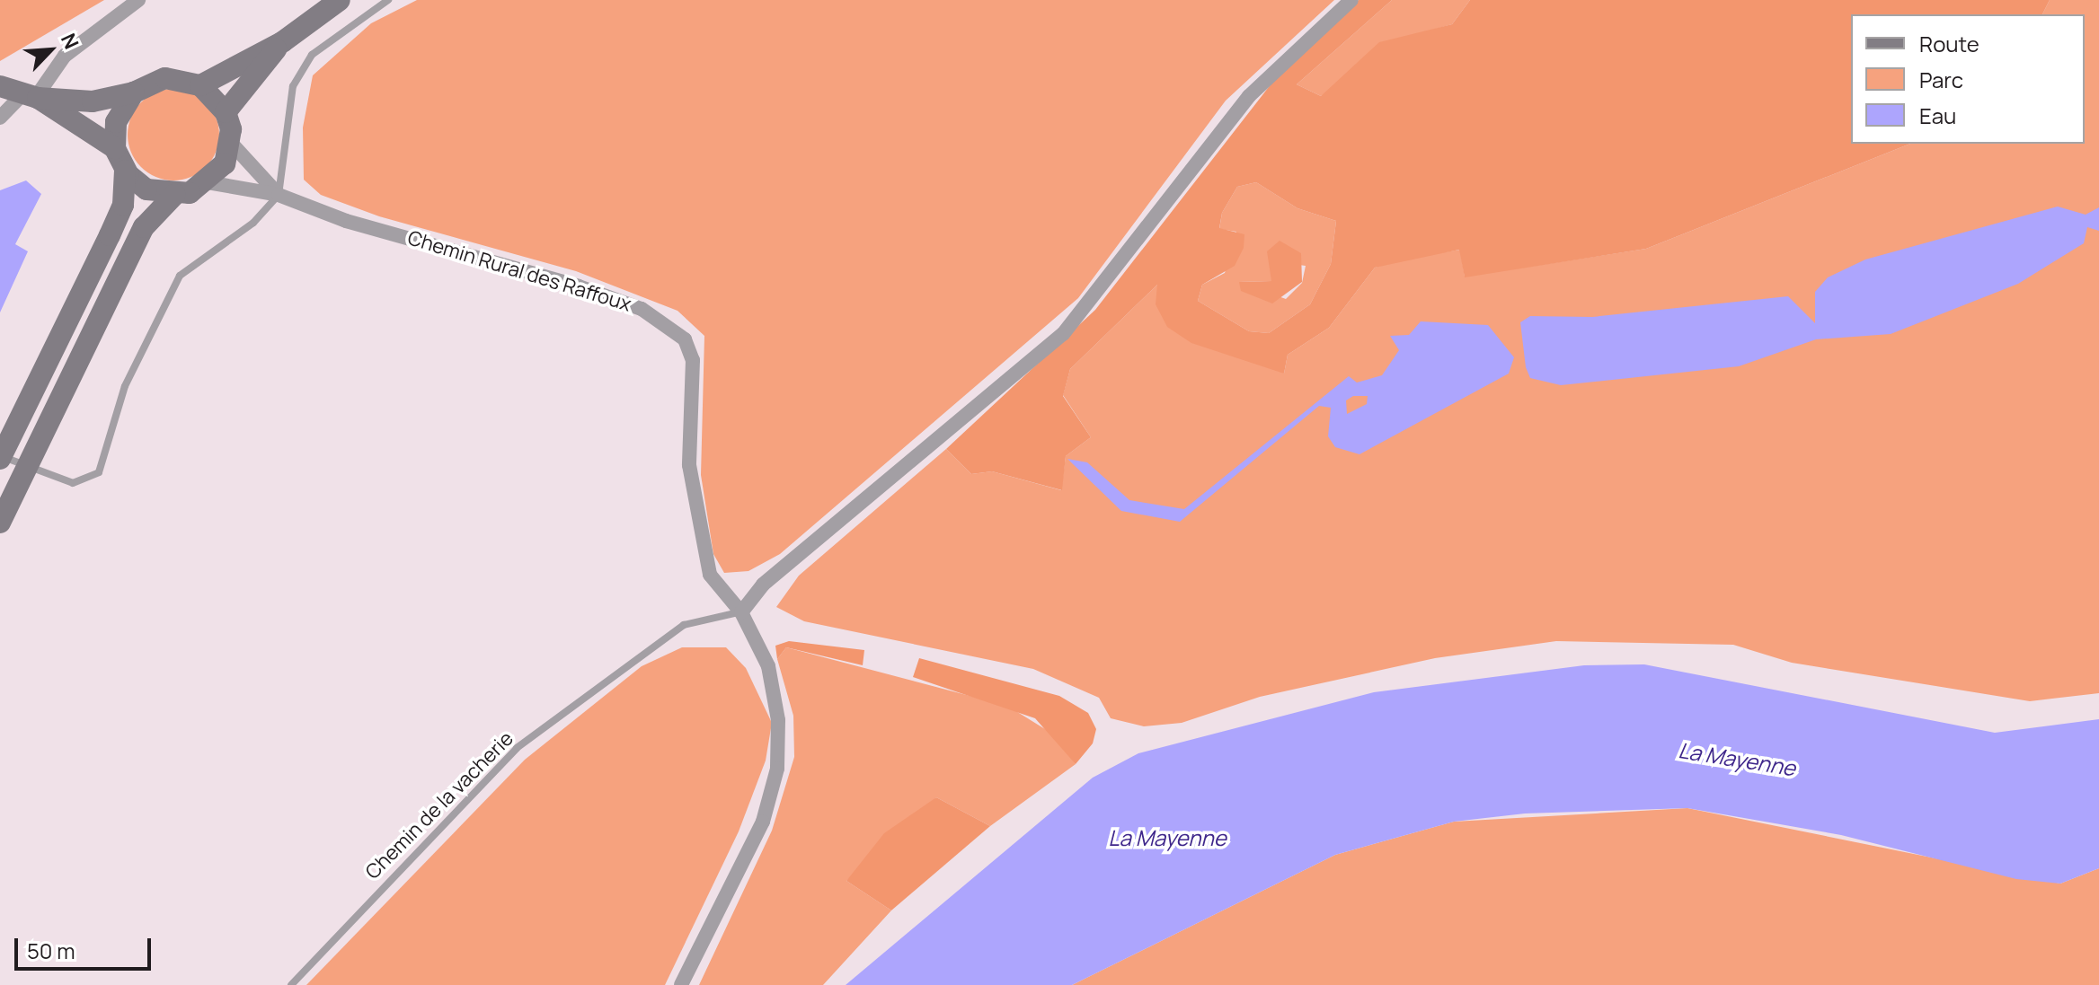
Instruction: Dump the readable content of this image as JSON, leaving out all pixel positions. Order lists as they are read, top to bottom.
{
  "streets": {
    "street": ["Chemin Rural des Raffoux"],
    "lane": ["Chemin de la vacherie"]
  },
  "crossings": [
    ["Chemin Rural des Raffoux", "Chemin de la vacherie"]
  ],
  "water": ["La Mayenne"],
  "legend": ["Route", "Parc", "Eau"],
  "scale_bar": "50 m",
  "north": "top right"
}
